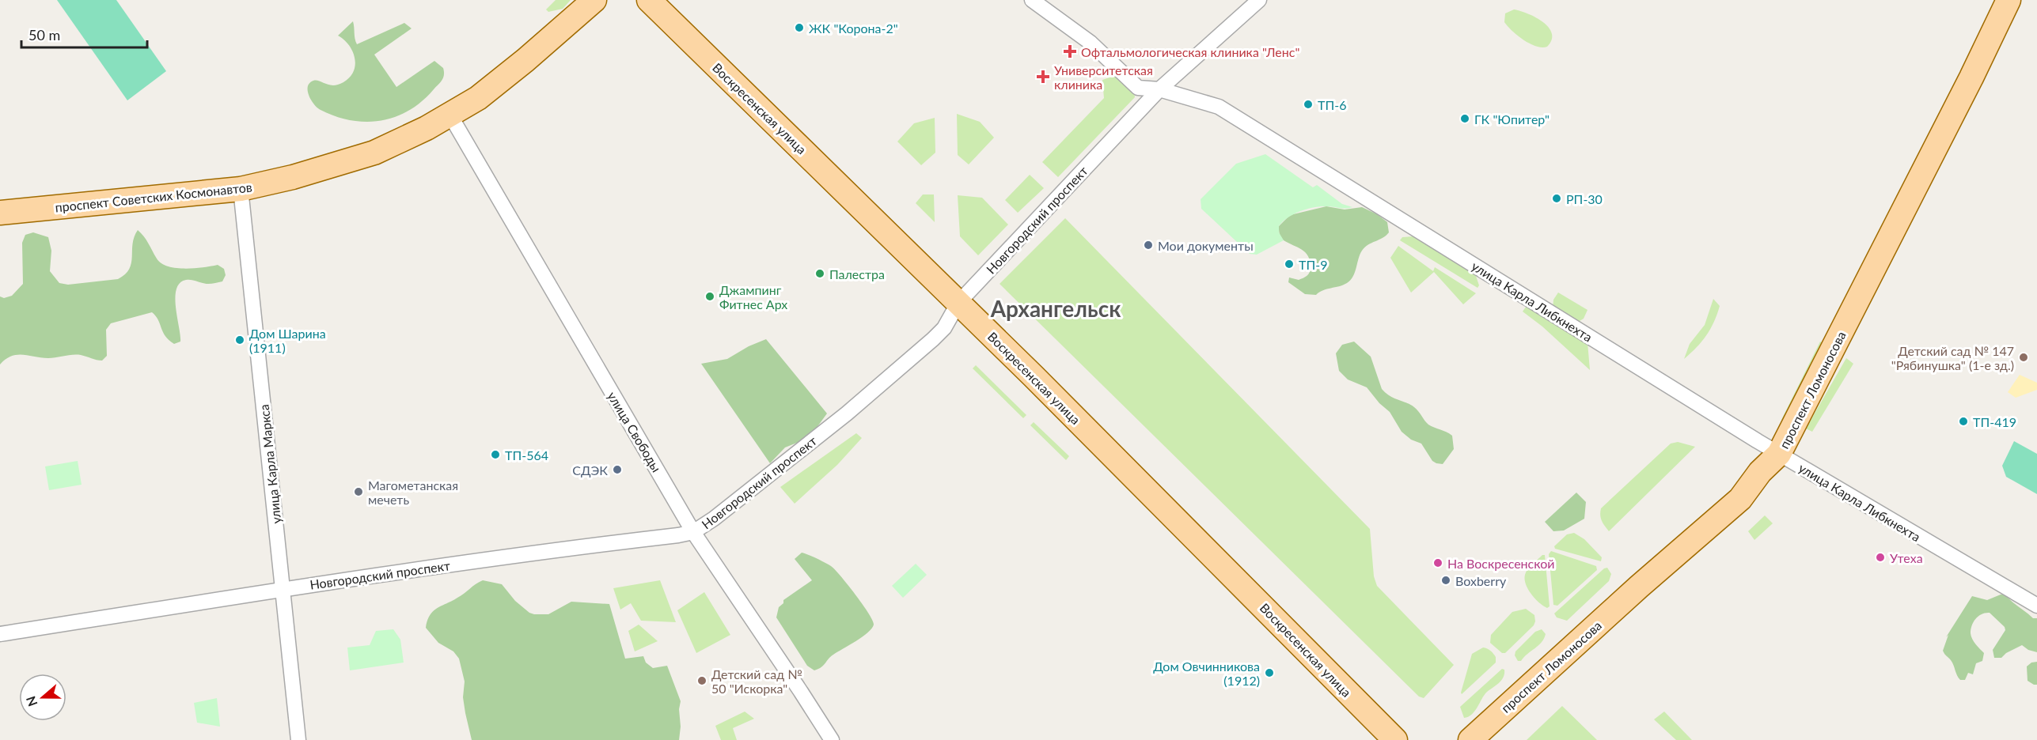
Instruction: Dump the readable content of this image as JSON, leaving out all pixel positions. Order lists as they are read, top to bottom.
{
  "streets": {
    "main road": ["Воскресенская улица", "проспект Советских Космонавтов", "проспект Ломоносова"],
    "street": [
      "Новгородский проспект",
      "улица Карла Либкнехта",
      "улица Свободы",
      "улица Карла Маркса"
    ]
  },
  "crossings": [
    ["Воскресенская улица", "Новгородский проспект"],
    ["проспект Советских Космонавтов", "улица Свободы"],
    ["проспект Советских Космонавтов", "улица Карла Маркса"],
    ["Новгородский проспект", "улица Карла Либкнехта"],
    ["Новгородский проспект", "улица Свободы"],
    ["Новгородский проспект", "улица Карла Маркса"],
    ["улица Карла Либкнехта", "проспект Ломоносова"]
  ],
  "districts": ["Архангельск"],
  "places": {
    "other": [
      "ЖК \"Корона-2\"",
      "ТП-6",
      "ГК \"Юпитер\"",
      "РП-30",
      "Мои документы",
      "ТП-9",
      "Палестра",
      "Джампинг Фитнес Арх",
      "Дом Шарина (1911)",
      "Детский сад № 147 \"Рябинушка\" (1-е зд.)",
      "ТП-419",
      "ТП-564",
      "СДЭК",
      "Магометанская мечеть",
      "Утеха",
      "На Воскресенской",
      "Boxberry",
      "Дом Овчинникова (1912)",
      "Детский сад № 50 \"Искорка\""
    ],
    "health": ["Офтальмологическая клиника \"Ленс\"", "Университетская клиника"]
  },
  "scale_bar": "50 m",
  "north": "left"
}
